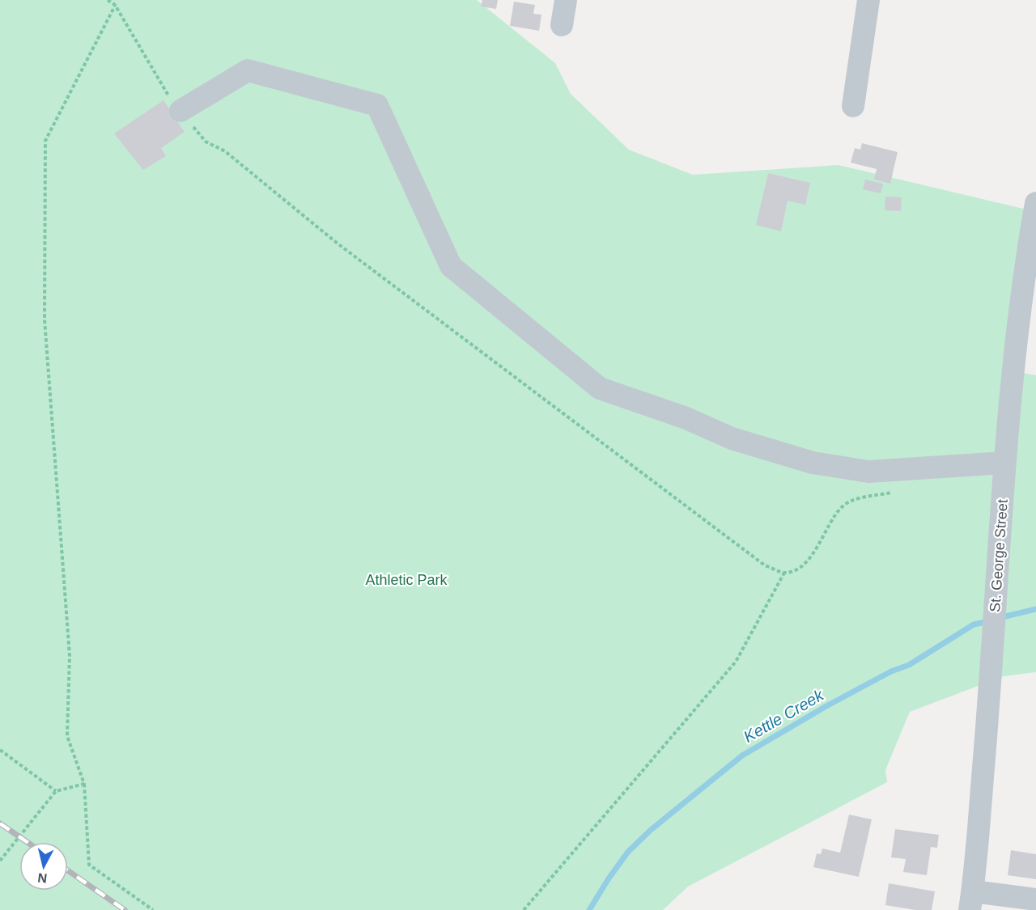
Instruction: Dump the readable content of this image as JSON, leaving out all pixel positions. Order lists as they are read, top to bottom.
{
  "streets": {
    "street": ["St. George Street"]
  },
  "water": ["Kettle Creek"],
  "parks": ["Athletic Park"],
  "north": "bottom"
}
